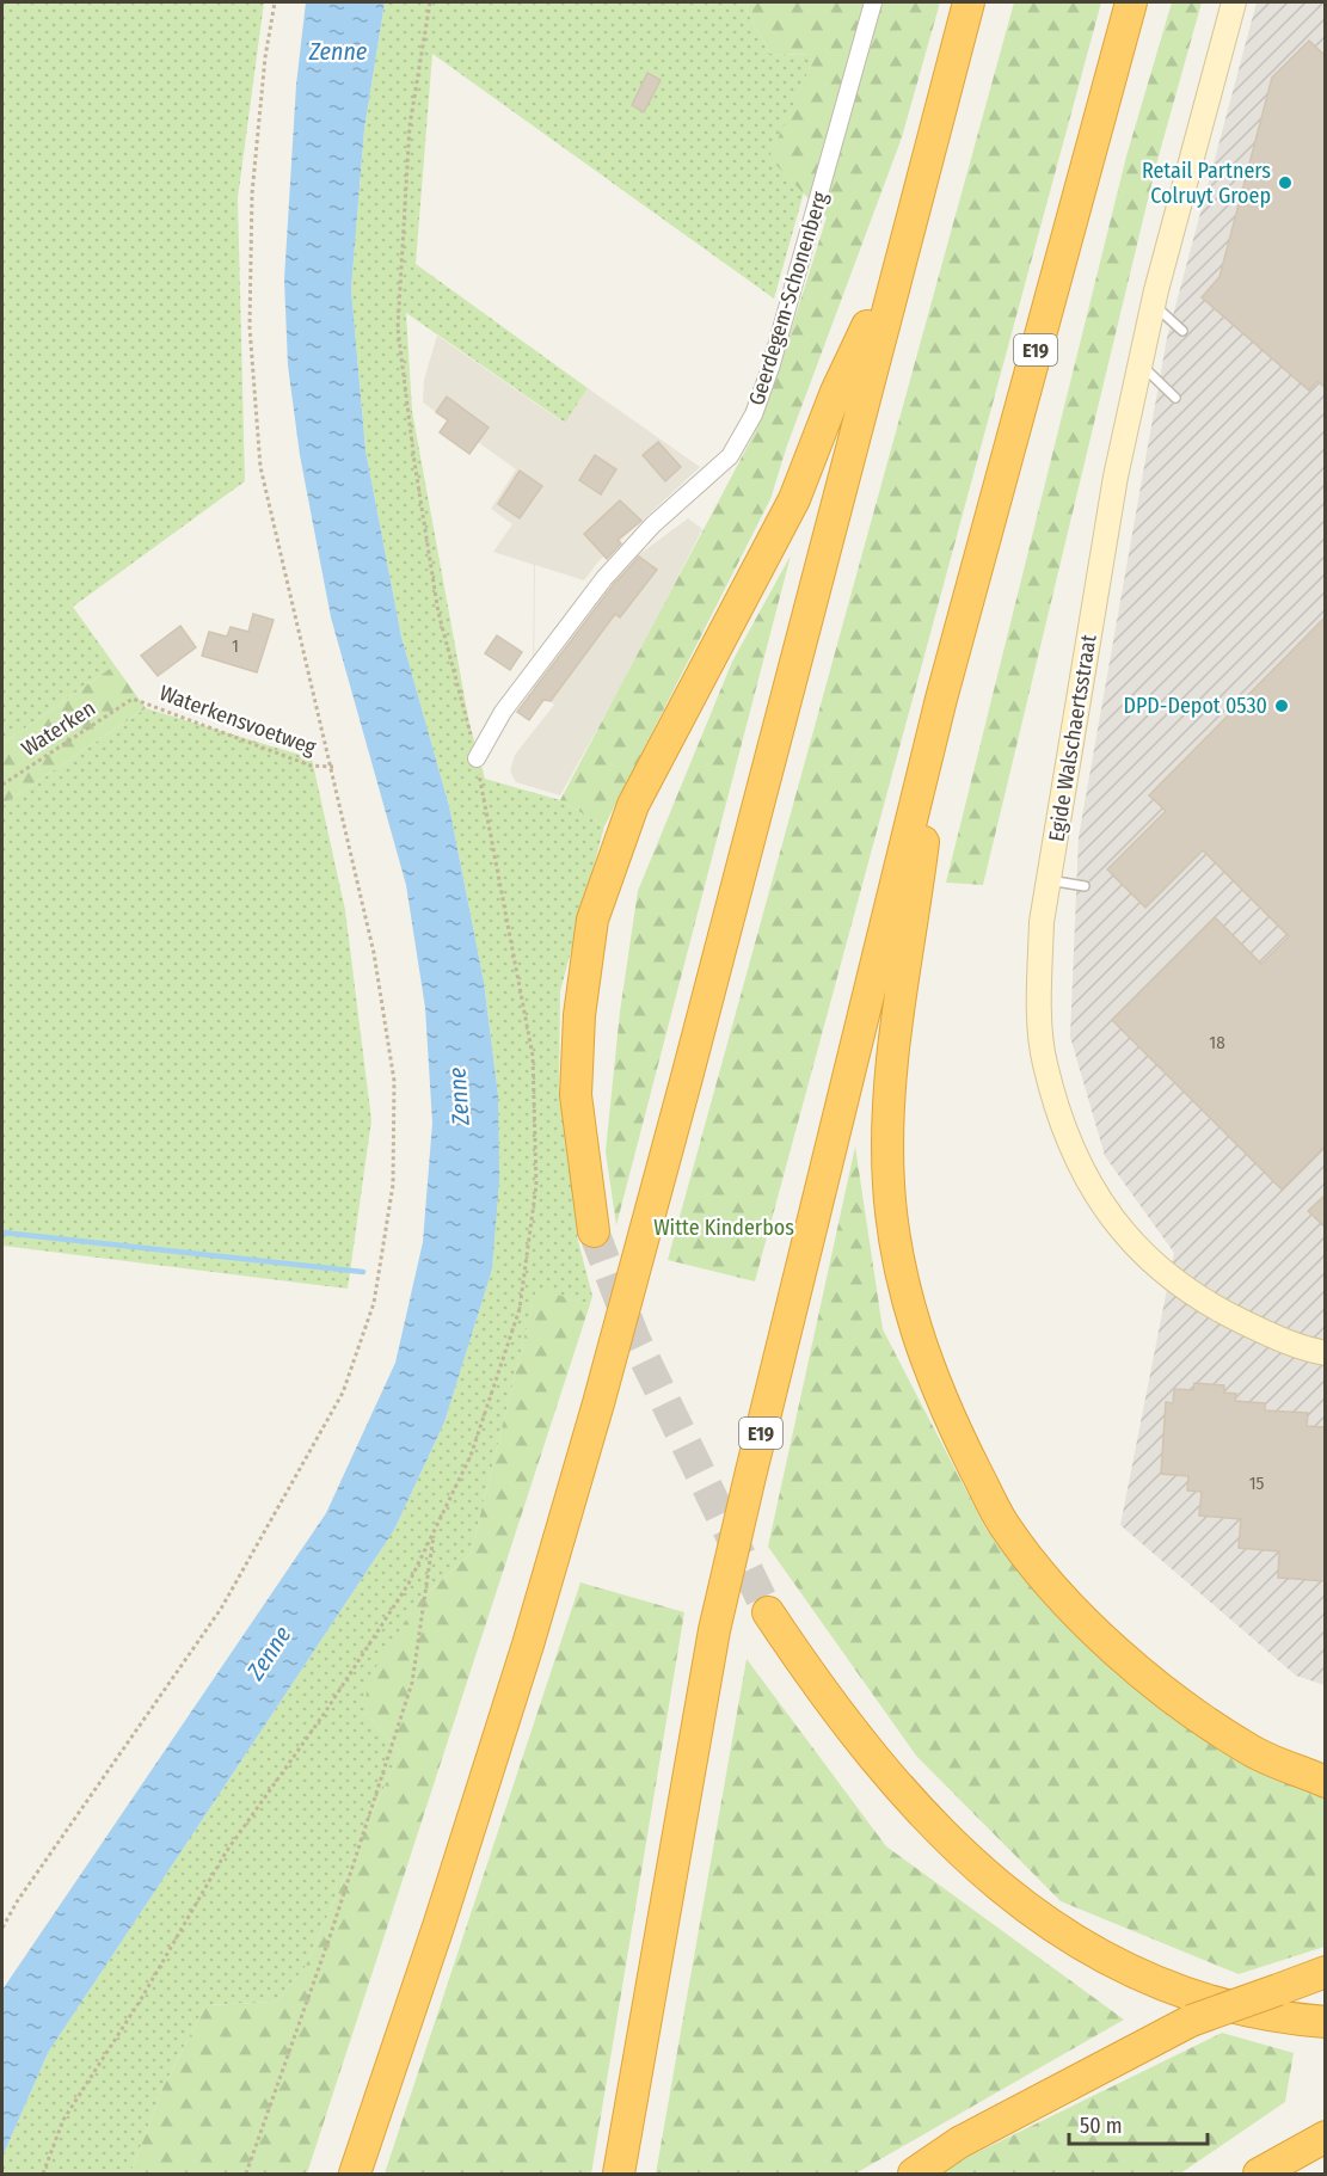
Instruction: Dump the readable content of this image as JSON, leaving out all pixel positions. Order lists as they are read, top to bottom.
{
  "streets": {
    "highway": ["E19"],
    "main road": ["Egide Walschaertsstraat"],
    "street": ["Geerdegem-Schonenberg"],
    "path": ["Waterkensvoetweg", "Waterken"]
  },
  "crossings": [
    ["Waterkensvoetweg", "Waterken"]
  ],
  "water": ["Zenne"],
  "parks": ["Witte Kinderbos"],
  "places": ["Retail Partners Colruyt Groep", "DPD-Depot 0530"],
  "house_numbers": ["1", "18", "15"],
  "scale_bar": "50 m"
}
